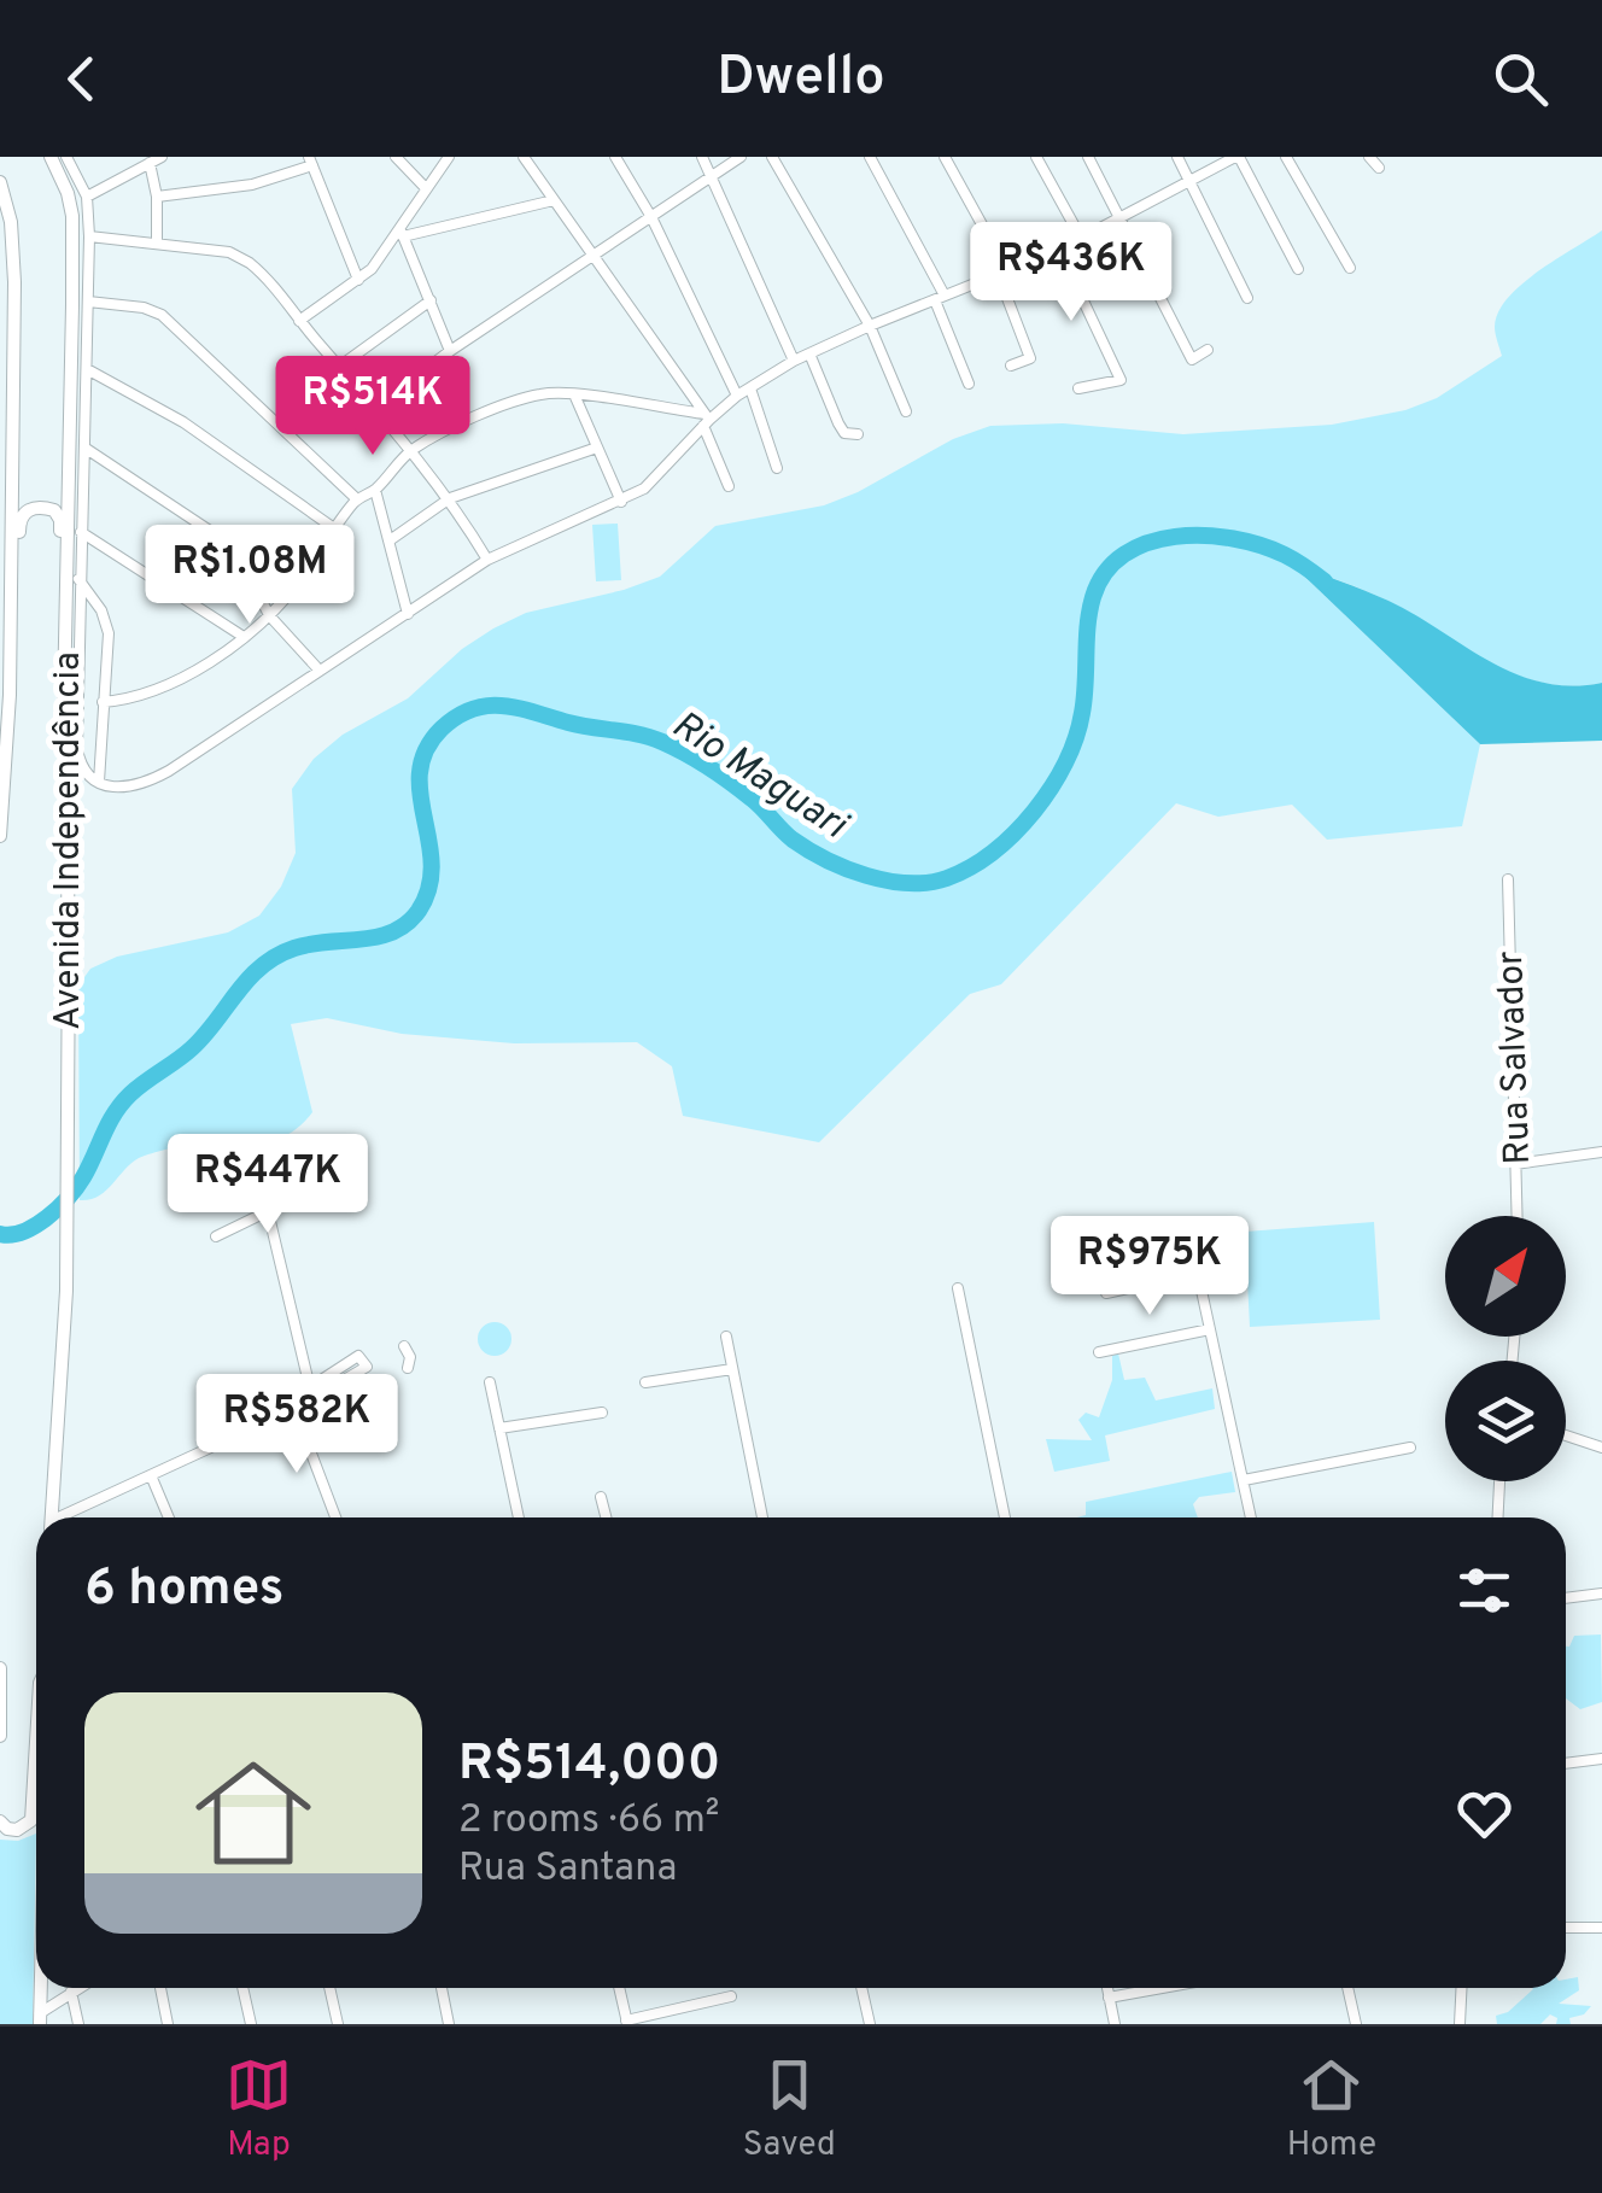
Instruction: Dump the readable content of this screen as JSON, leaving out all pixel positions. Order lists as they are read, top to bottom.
{
  "streets": {
    "main road": ["Avenida Independência"],
    "street": ["Rua Salvador"]
  },
  "water": ["Rio Maguari"],
  "north": "top right",
  "page": {
    "header": "Dwello",
    "price": [
      "R$436K",
      "R$514K",
      "R$1.08M",
      "R$447K",
      "R$975K",
      "R$582K"
    ],
    "heading": "6 homes",
    "list": [
      {
        "name": "R$514,000",
        "note": "2 rooms · 66 m² · Rua Santana"
      }
    ],
    "tabs": ["Map", "Saved", "Home"]
  }
}
